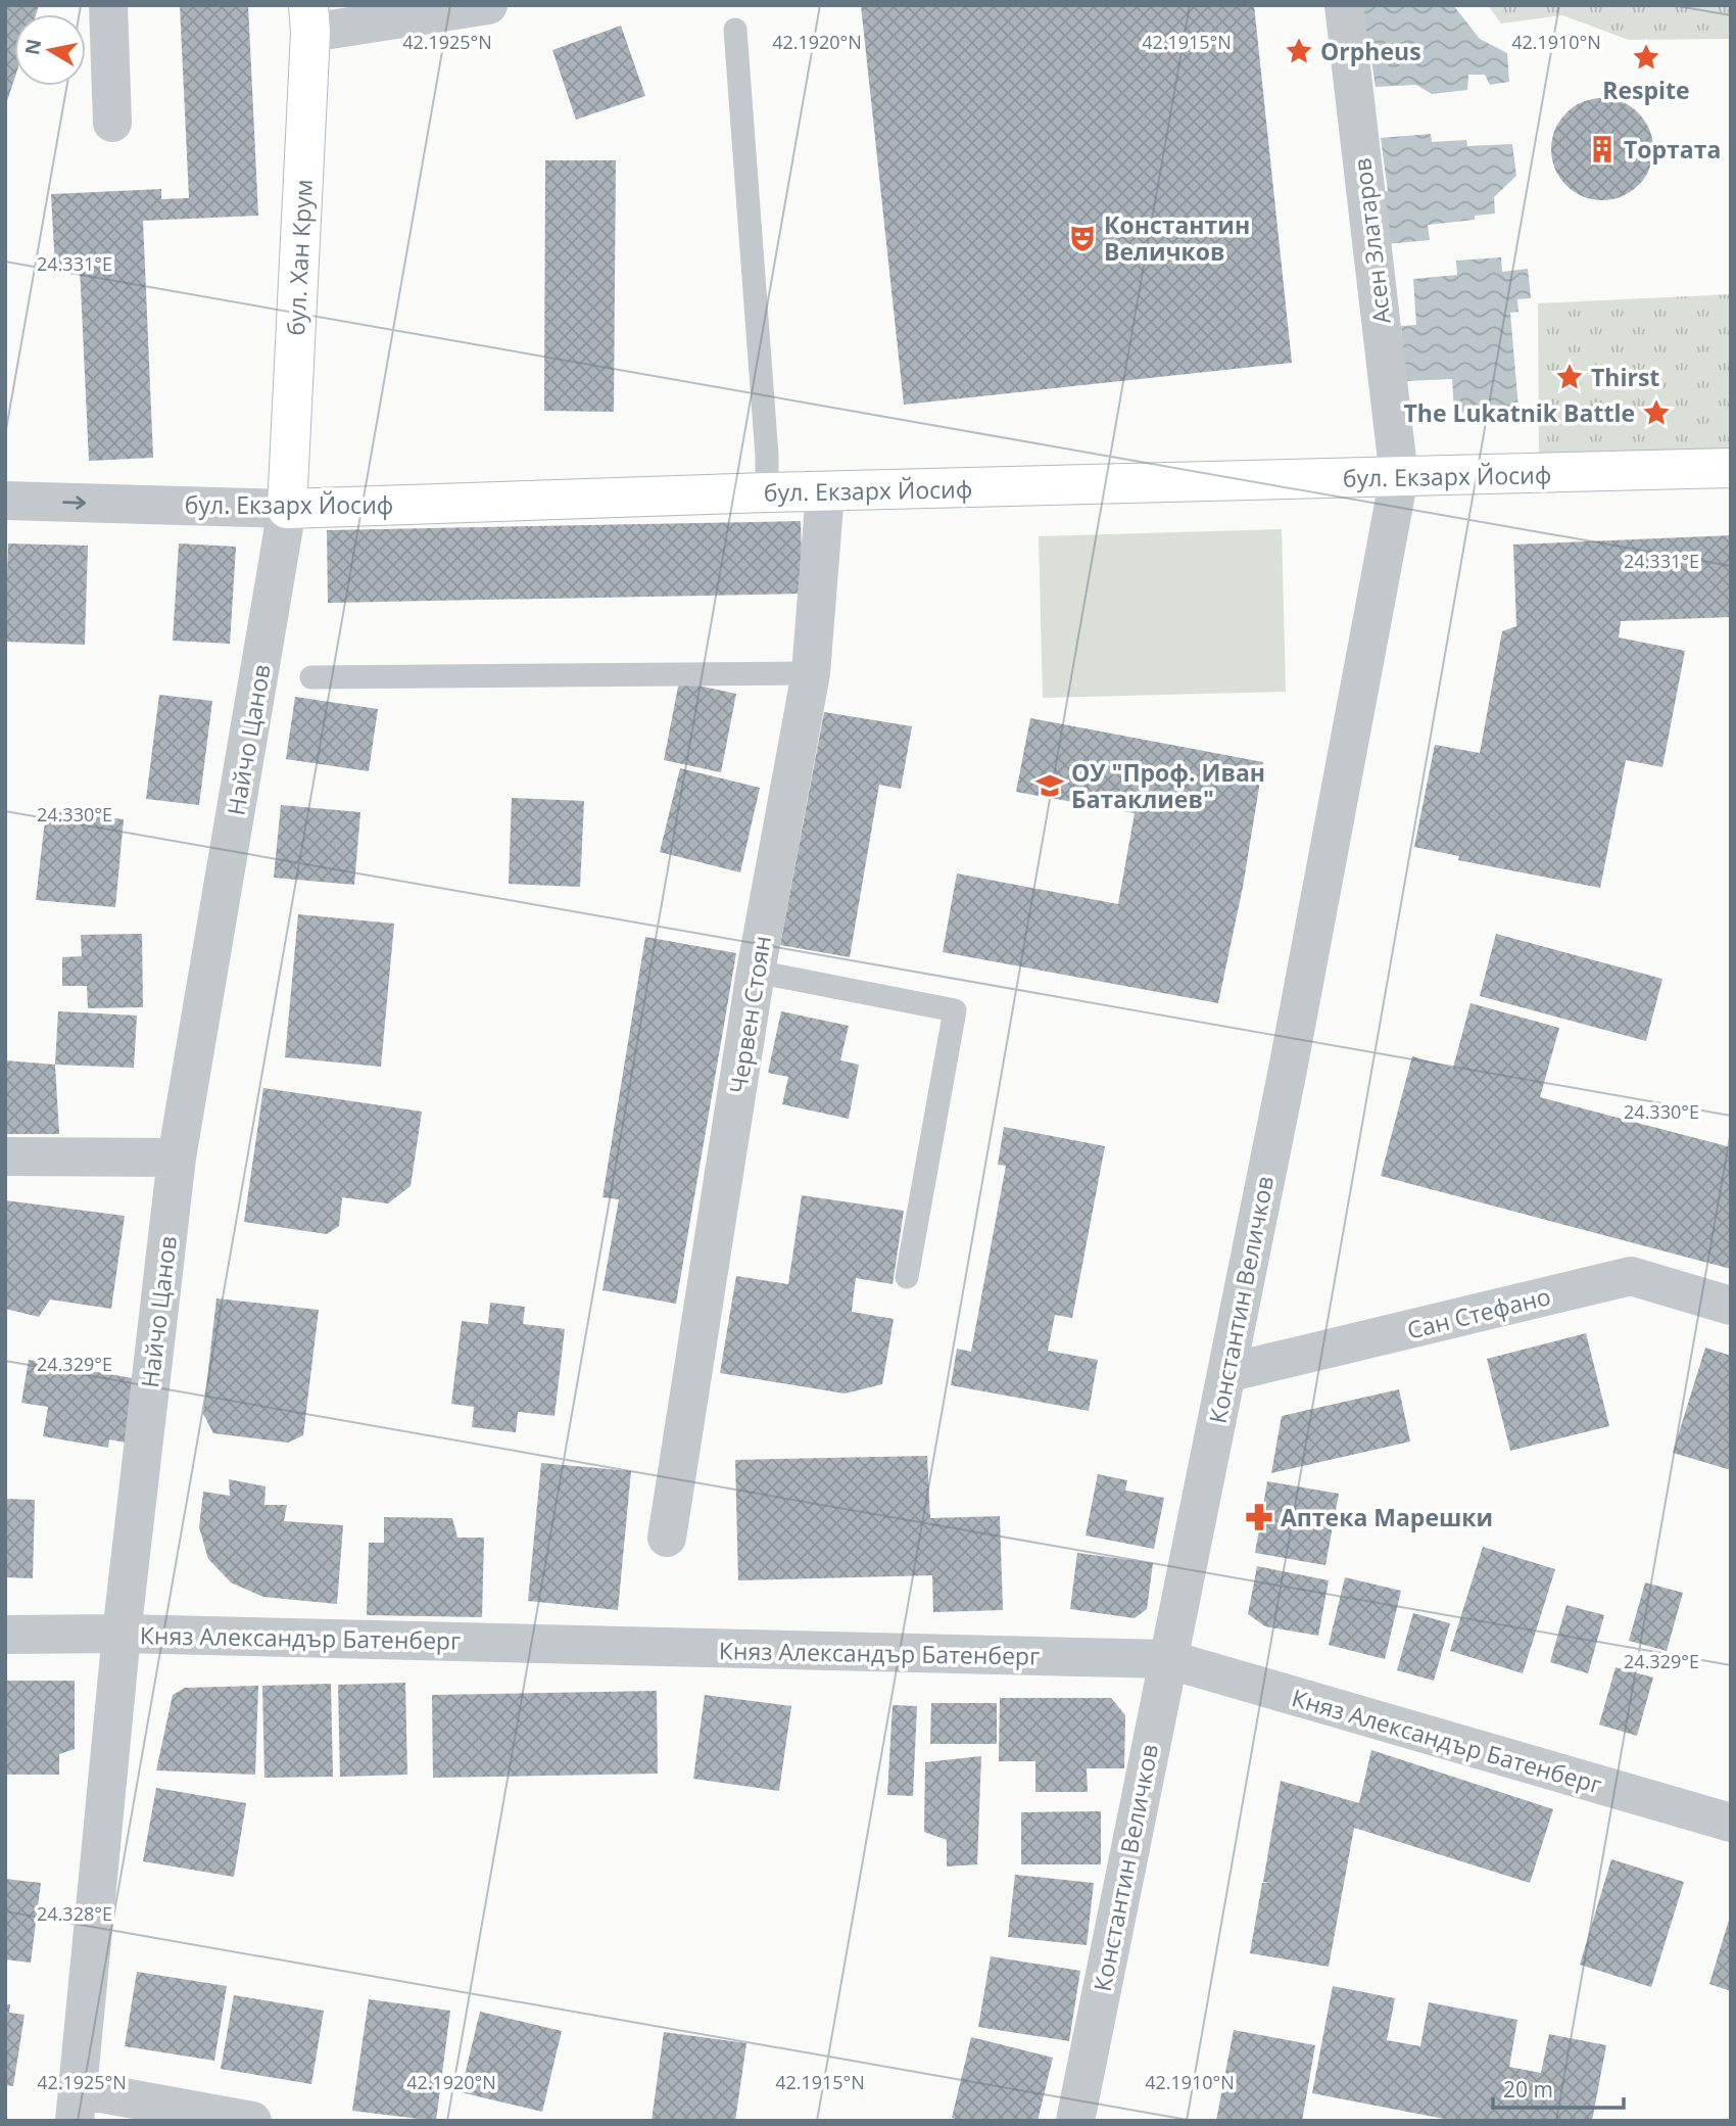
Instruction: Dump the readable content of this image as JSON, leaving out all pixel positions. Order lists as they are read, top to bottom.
{
  "streets": {
    "street": [
      "Асен Златаров",
      "бул. Хан Крум",
      "бул. Екзарх Йосиф",
      "Найчо Цанов",
      "Червен Стоян",
      "Константин Величков",
      "Сан Стефано",
      "Княз Александър Батенберг"
    ]
  },
  "crossings": [
    ["Асен Златаров", "бул. Екзарх Йосиф"],
    ["Асен Златаров", "Константин Величков"],
    ["бул. Хан Крум", "бул. Екзарх Йосиф"],
    ["бул. Хан Крум", "Найчо Цанов"],
    ["бул. Екзарх Йосиф", "Найчо Цанов"],
    ["бул. Екзарх Йосиф", "Червен Стоян"],
    ["бул. Екзарх Йосиф", "Константин Величков"],
    ["Найчо Цанов", "Княз Александър Батенберг"],
    ["Константин Величков", "Сан Стефано"],
    ["Константин Величков", "Княз Александър Батенберг"]
  ],
  "places": {
    "place": [
      "Orpheus",
      "Respite",
      "Thirst",
      "The Lukatnik Battle"
    ],
    "building": ["Тортата"],
    "theatre": ["Константин Величков"],
    "school or university": ["ОУ \"Проф. Иван Батаклиев\""],
    "pharmacy": ["Аптека Марешки"]
  },
  "scale_bar": "20 m",
  "north": "left",
  "coordinates": [
    "42.1925°N",
    "42.1920°N",
    "42.1915°N",
    "42.1910°N",
    "24.331°E",
    "24.330°E",
    "24.329°E",
    "24.328°E"
  ]
}
